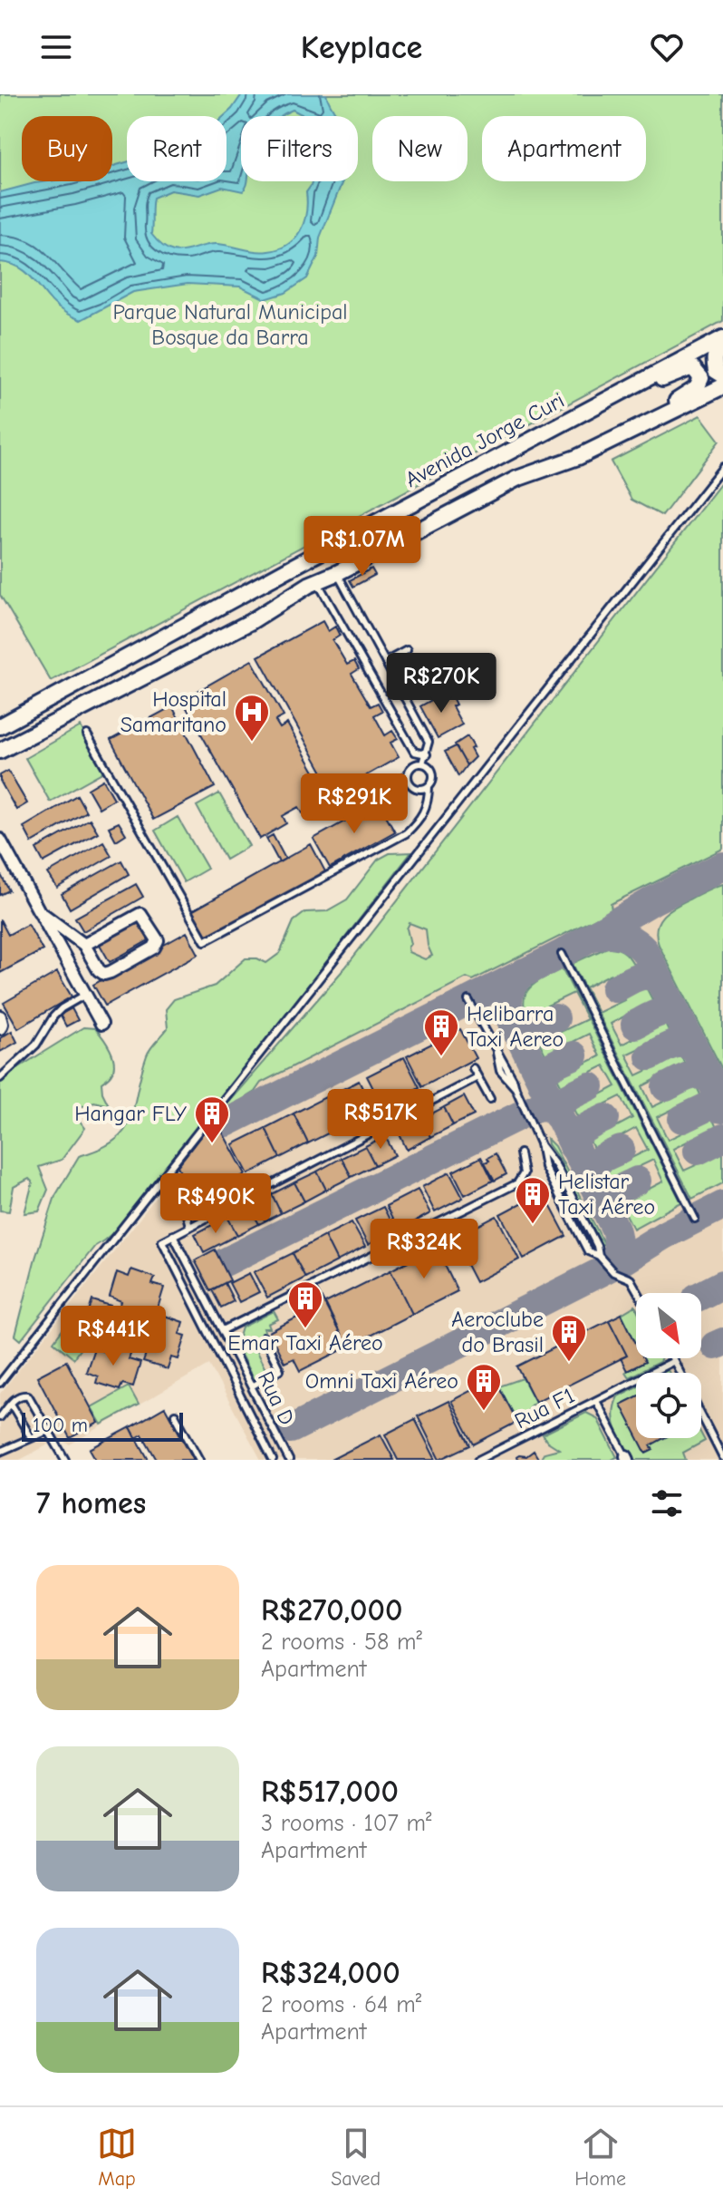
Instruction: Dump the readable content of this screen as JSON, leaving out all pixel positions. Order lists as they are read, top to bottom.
{
  "streets": {
    "street": ["Avenida Jorge Curi"],
    "lane": ["Rua D", "Rua F1"]
  },
  "parks": ["Parque Natural Municipal Bosque da Barra"],
  "places": {
    "hospital": ["Hospital Samaritano"],
    "building": [
      "Helibarra Taxi Aereo",
      "Hangar FLY",
      "Helistar Taxi Aéreo",
      "Emar Taxi Aéreo",
      "Aeroclube do Brasil",
      "Omni Taxi Aéreo"
    ]
  },
  "scale_bar": "100 m",
  "north": "bottom right",
  "page": {
    "header": "Keyplace",
    "chip": [
      "Buy",
      "Rent",
      "Filters",
      "New",
      "Apartment"
    ],
    "price": [
      "R$1.07M",
      "R$270K",
      "R$291K",
      "R$517K",
      "R$490K",
      "R$324K",
      "R$441K"
    ],
    "scale": "100 m",
    "heading": "7 homes",
    "list": [
      {
        "name": "R$270,000",
        "note": "2 rooms · 58 m² · Apartment"
      },
      {
        "name": "R$517,000",
        "note": "3 rooms · 107 m² · Apartment"
      },
      {
        "name": "R$324,000",
        "note": "2 rooms · 64 m² · Apartment"
      }
    ],
    "tabs": ["Map", "Saved", "Home"]
  }
}
